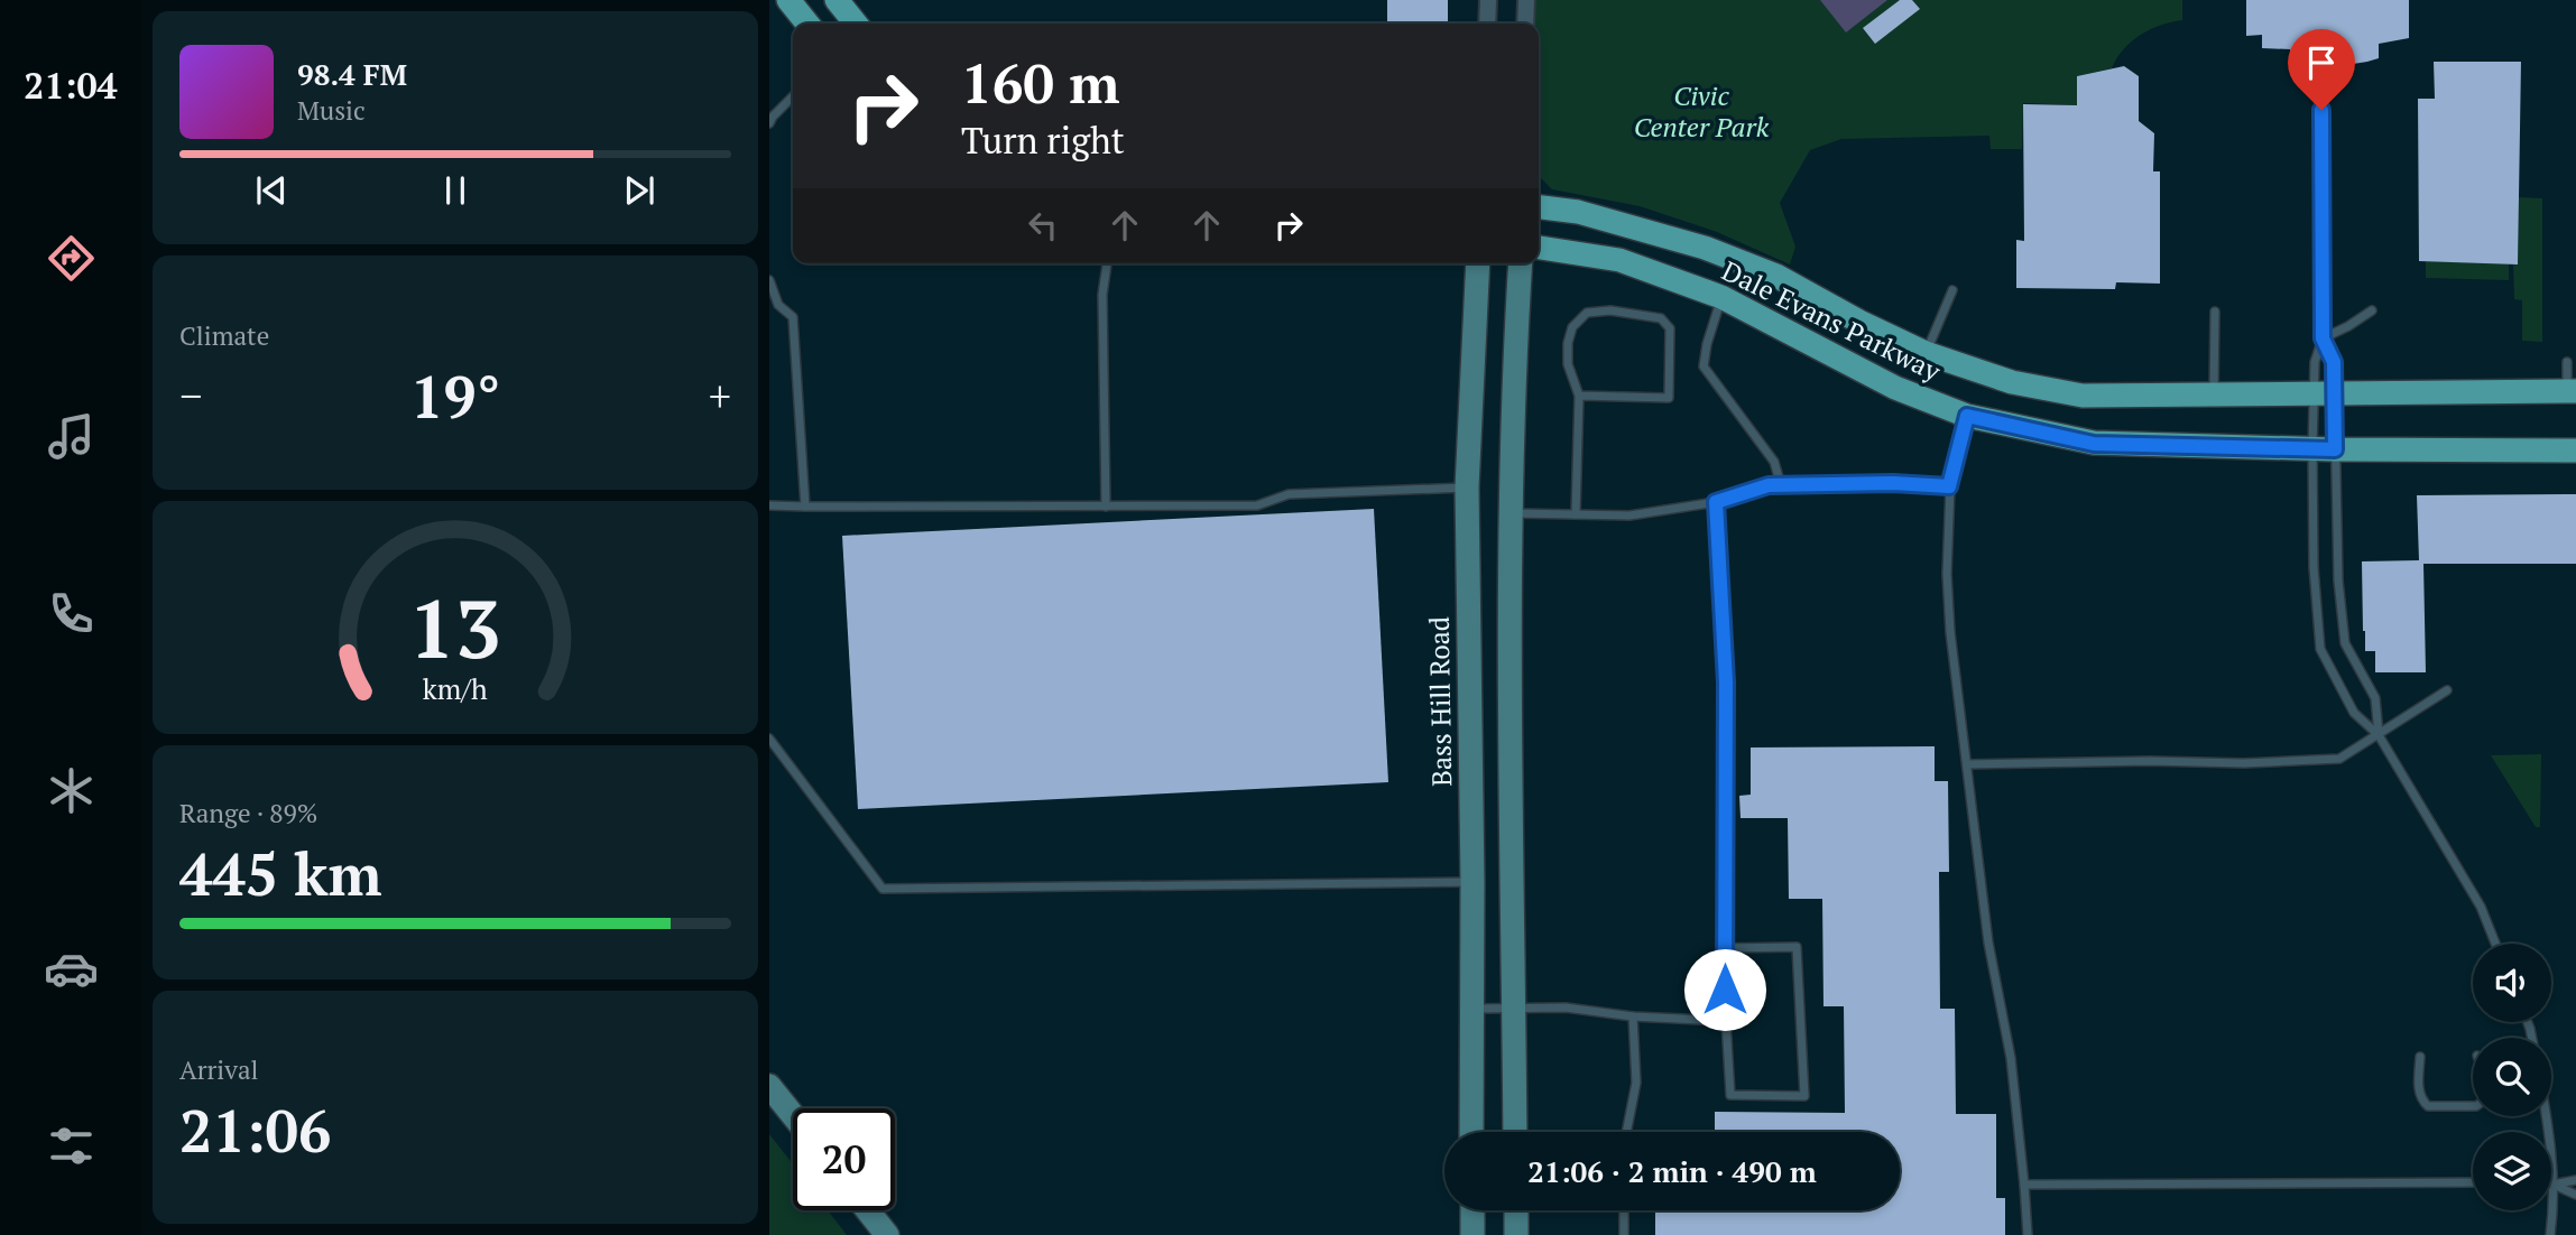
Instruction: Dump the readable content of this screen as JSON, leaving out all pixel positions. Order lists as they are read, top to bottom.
{
  "streets": {
    "main road": ["Dale Evans Parkway", "Bass Hill Road"]
  },
  "parks": ["Civic Center Park"],
  "page": {
    "tabs": "21:04",
    "turn": ["160 m", "Turn right"],
    "song": ["98.4 FM", "Music"],
    "tile": [
      "Climate",
      ["Range · 89%", "445 km"],
      ["Arrival", "21:06"]
    ],
    "heat": ["−", "19°", "+"],
    "limit": "20",
    "trip": "21:06 · 2 min · 490 m",
    "gauge": ["13", "km/h"]
  }
}
